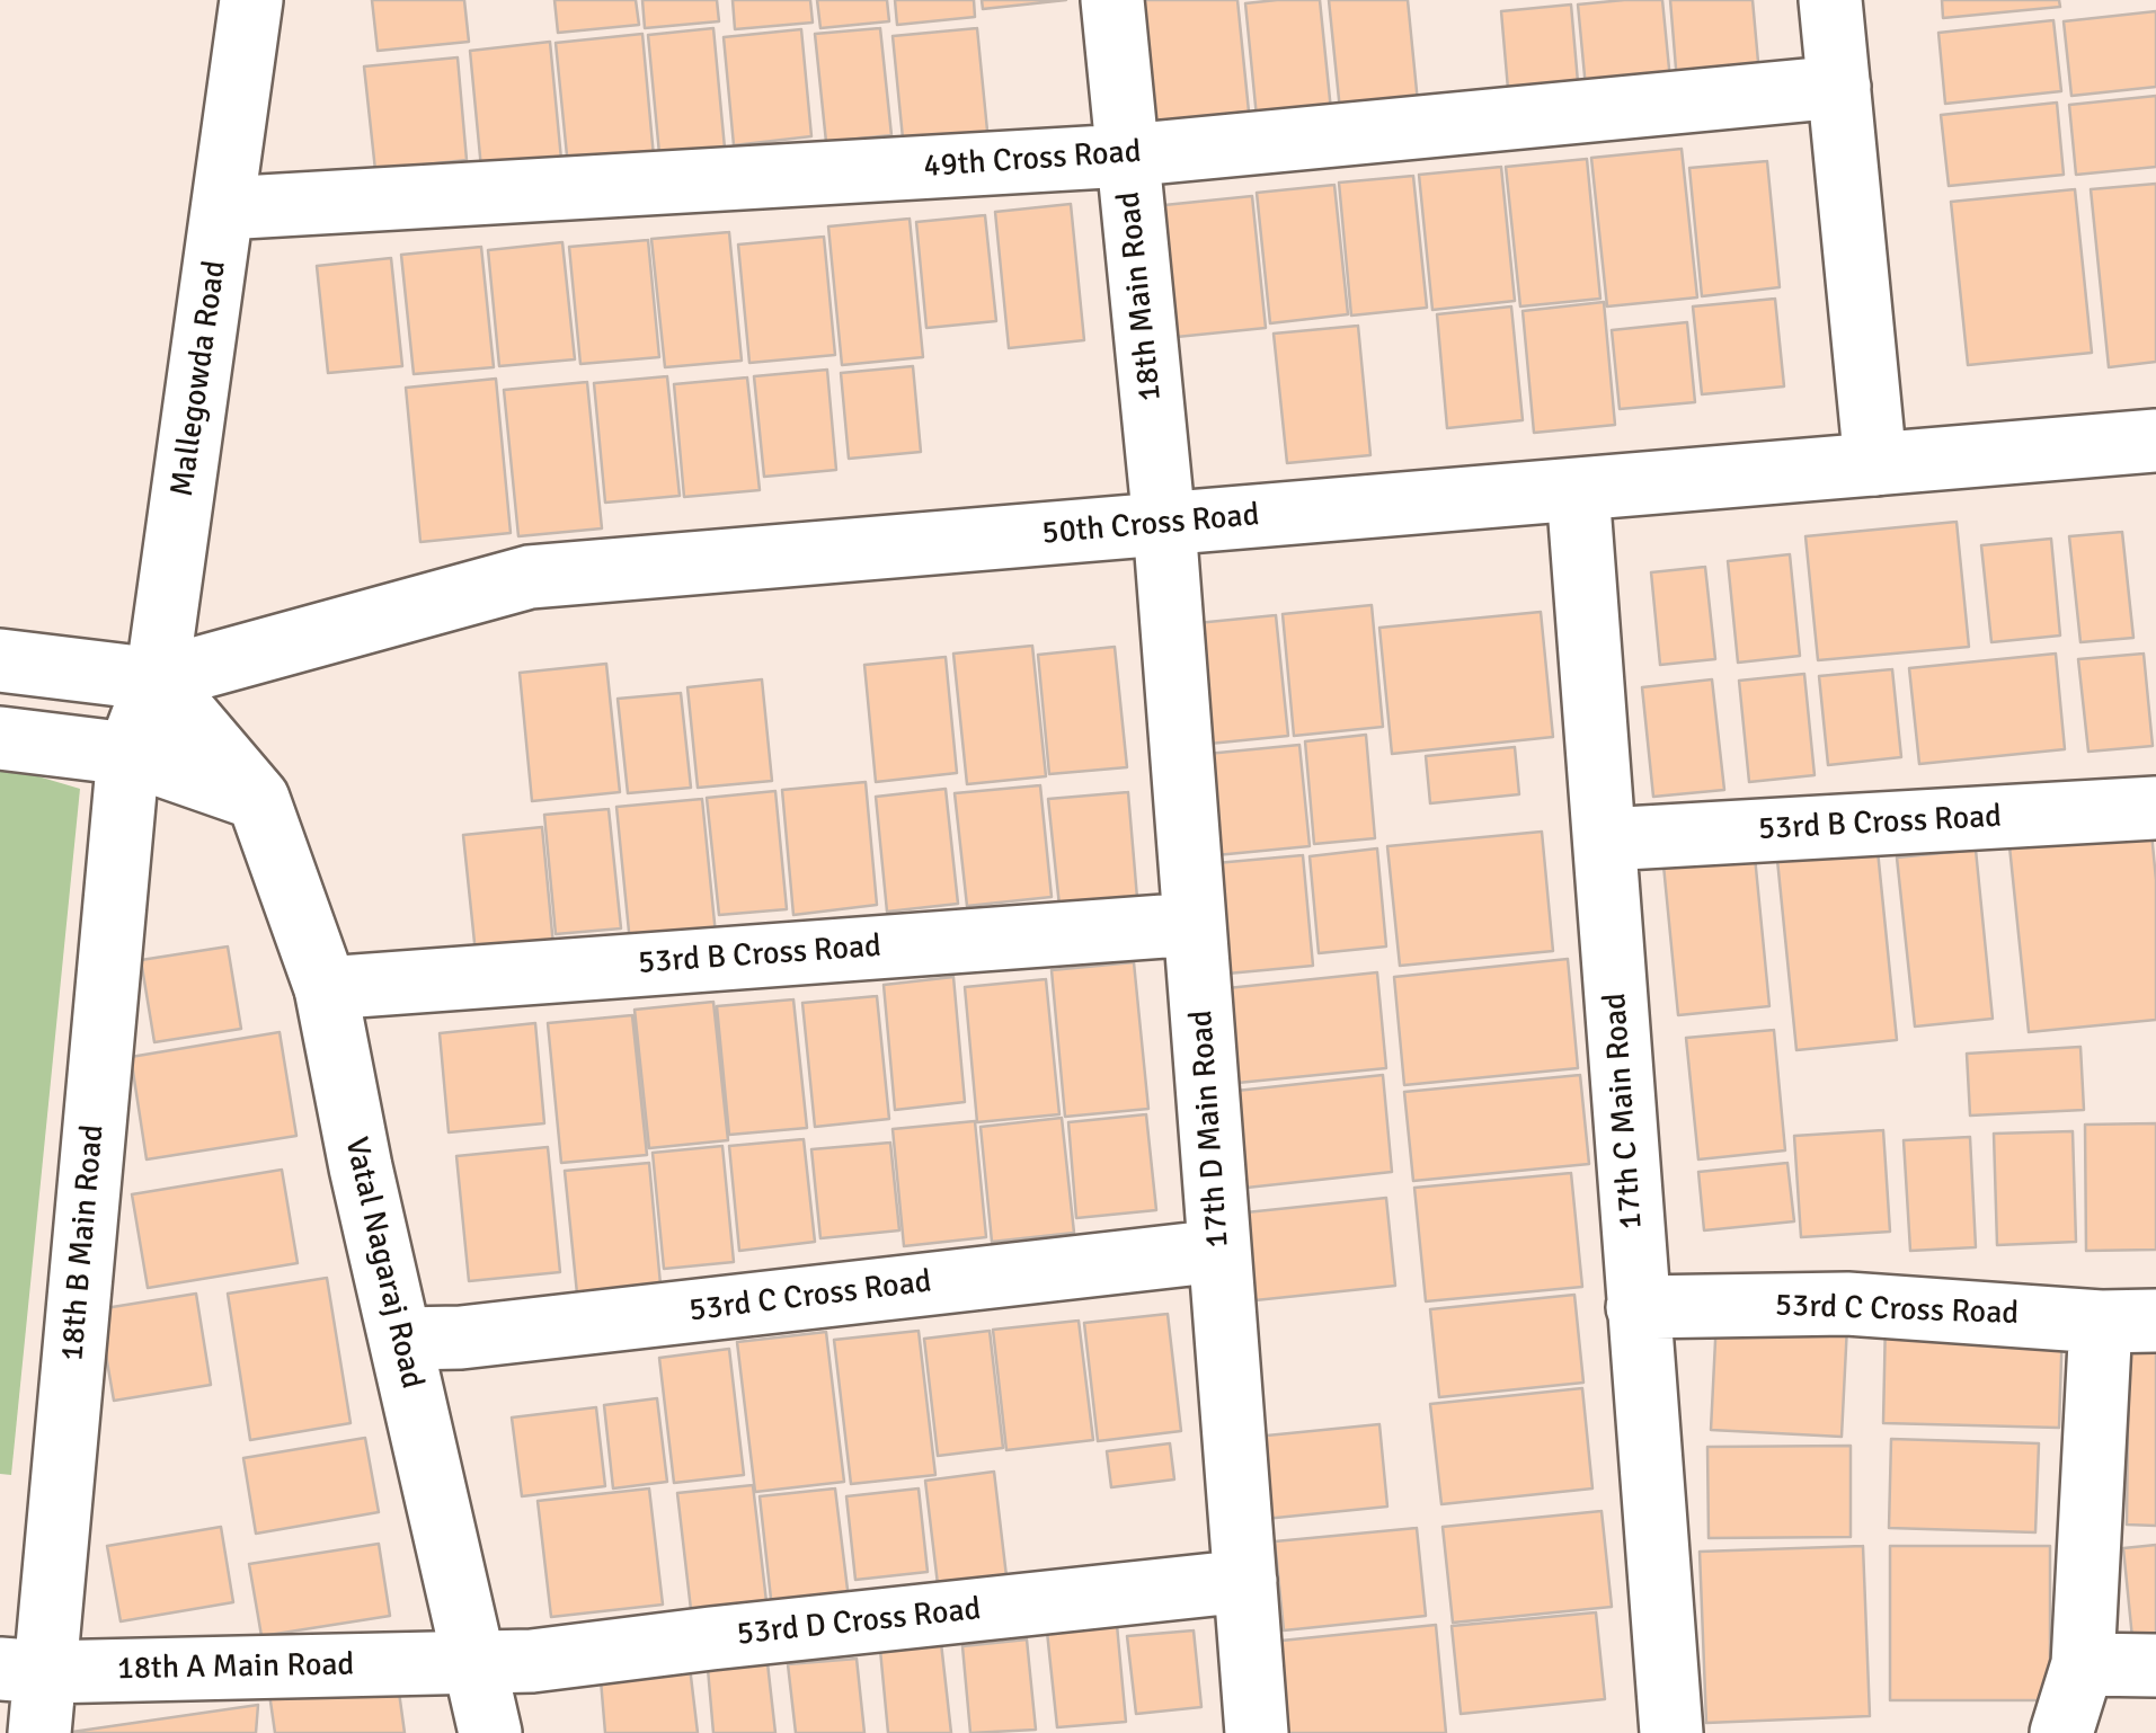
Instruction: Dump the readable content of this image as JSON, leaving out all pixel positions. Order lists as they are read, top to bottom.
{
  "streets": {
    "street": [
      "49th Cross Road",
      "18th Main Road",
      "Mallegowda Road",
      "50th Cross Road",
      "53rd B Cross Road",
      "17th C Main Road",
      "17th D Main Road",
      "18th B Main Road",
      "Vatal Nagaraj Road",
      "53rd C Cross Road",
      "53rd D Cross Road",
      "18th A Main Road"
    ]
  },
  "crossings": [
    ["49th Cross Road", "18th Main Road"],
    ["49th Cross Road", "Mallegowda Road"],
    ["18th Main Road", "50th Cross Road"],
    ["18th Main Road", "17th D Main Road"],
    ["Mallegowda Road", "50th Cross Road"],
    ["Mallegowda Road", "18th B Main Road"],
    ["Mallegowda Road", "Vatal Nagaraj Road"],
    ["50th Cross Road", "17th C Main Road"],
    ["50th Cross Road", "17th D Main Road"],
    ["50th Cross Road", "Vatal Nagaraj Road"],
    ["53rd B Cross Road", "17th C Main Road"],
    ["53rd B Cross Road", "17th D Main Road"],
    ["53rd B Cross Road", "Vatal Nagaraj Road"],
    ["17th C Main Road", "53rd C Cross Road"],
    ["17th D Main Road", "53rd C Cross Road"],
    ["17th D Main Road", "53rd D Cross Road"],
    ["18th B Main Road", "18th A Main Road"],
    ["Vatal Nagaraj Road", "53rd C Cross Road"],
    ["Vatal Nagaraj Road", "53rd D Cross Road"],
    ["Vatal Nagaraj Road", "18th A Main Road"],
    ["53rd D Cross Road", "18th A Main Road"]
  ]
}
